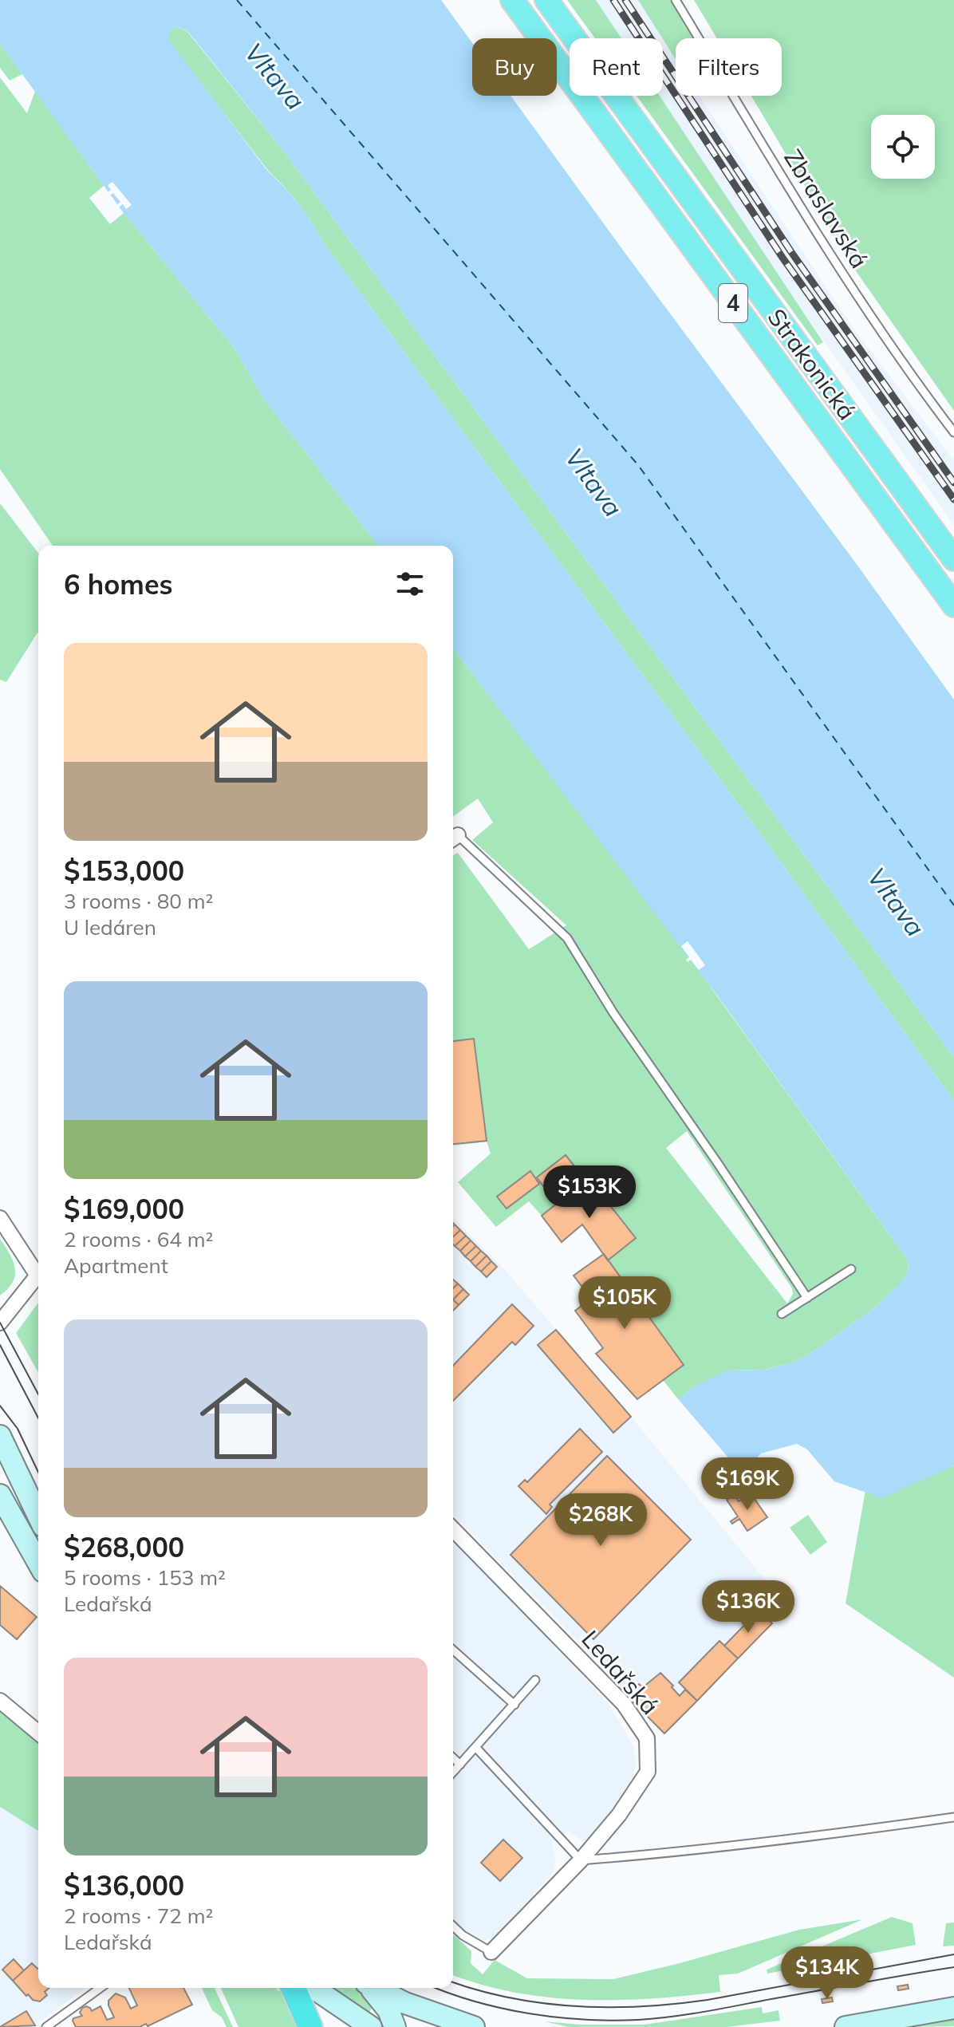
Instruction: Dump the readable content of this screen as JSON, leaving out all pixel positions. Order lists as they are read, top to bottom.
{
  "streets": {
    "main road": ["4", "Strakonická"],
    "street": ["Ledařská"],
    "lane": ["Zbraslavská"]
  },
  "water": ["Vltava"],
  "page": {
    "chip": ["Buy", "Rent", "Filters"],
    "heading": "6 homes",
    "list": [
      {
        "name": "$153,000",
        "note": "3 rooms · 80 m² · U ledáren"
      },
      {
        "name": "$169,000",
        "note": "2 rooms · 64 m² · Apartment"
      },
      {
        "name": "$268,000",
        "note": "5 rooms · 153 m² · Ledařská"
      },
      {
        "name": "$136,000",
        "note": "2 rooms · 72 m² · Ledařská"
      }
    ],
    "price": [
      "$153K",
      "$105K",
      "$169K",
      "$268K",
      "$136K",
      "$134K"
    ]
  }
}
